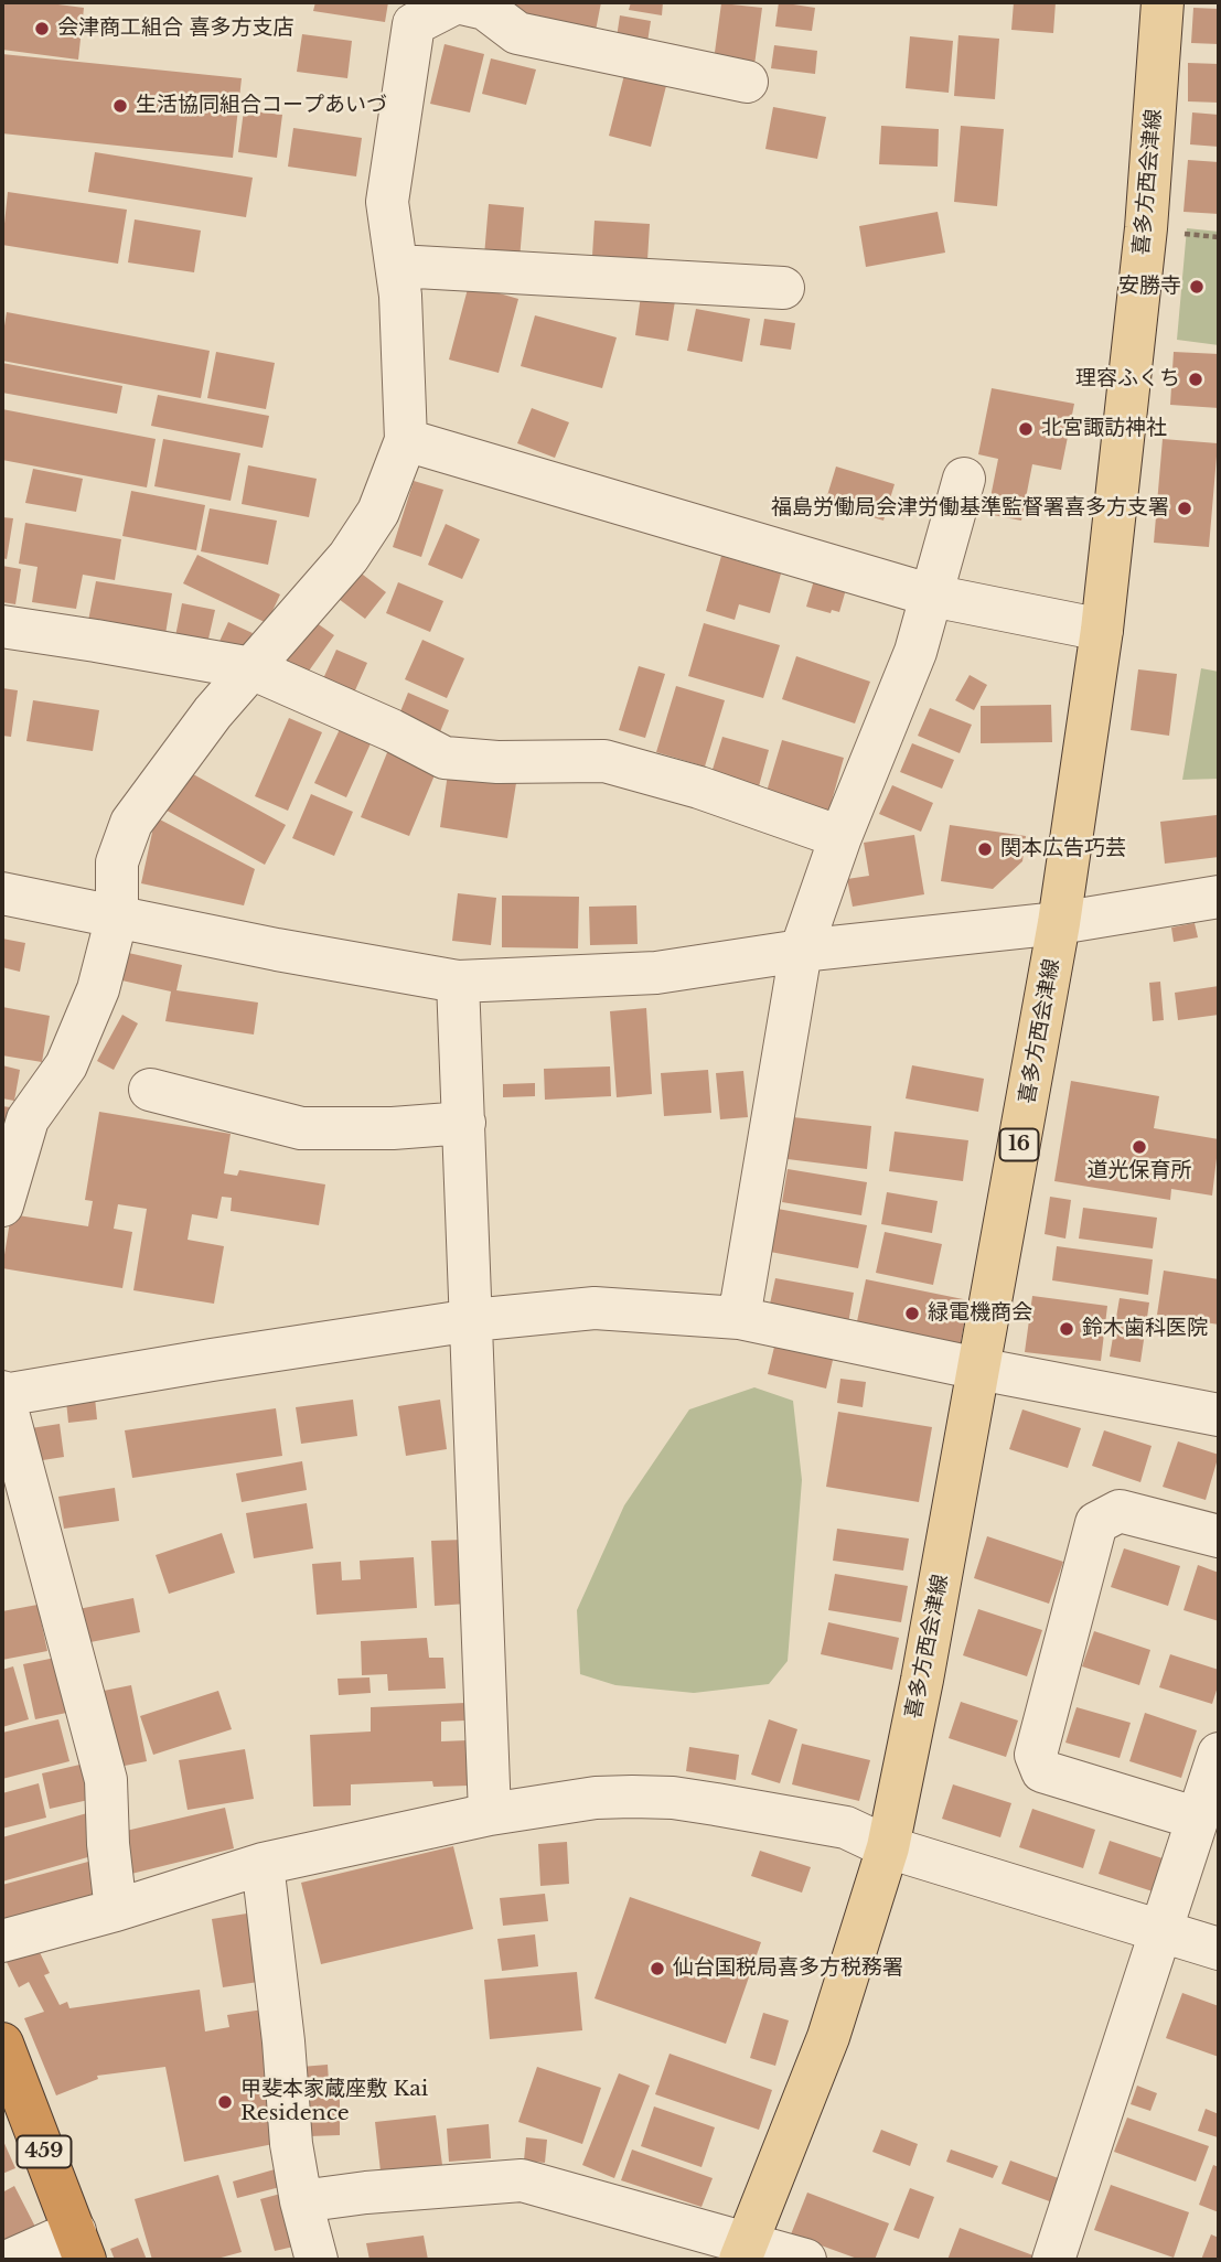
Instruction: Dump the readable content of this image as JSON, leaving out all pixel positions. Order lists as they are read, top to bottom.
{
  "streets": {
    "highway": ["459"],
    "main road": ["喜多方西会津線", "16"]
  },
  "places": [
    "会津商工組合 喜多方支店",
    "生活協同組合コープあいづ",
    "安勝寺",
    "理容ふくち",
    "北宮諏訪神社",
    "福島労働局会津労働基準監督署喜多方支署",
    "関本広告巧芸",
    "道光保育所",
    "緑電機商会",
    "鈴木歯科医院",
    "仙台国税局喜多方税務署",
    "甲斐本家蔵座敷 Kai Residence"
  ]
}
